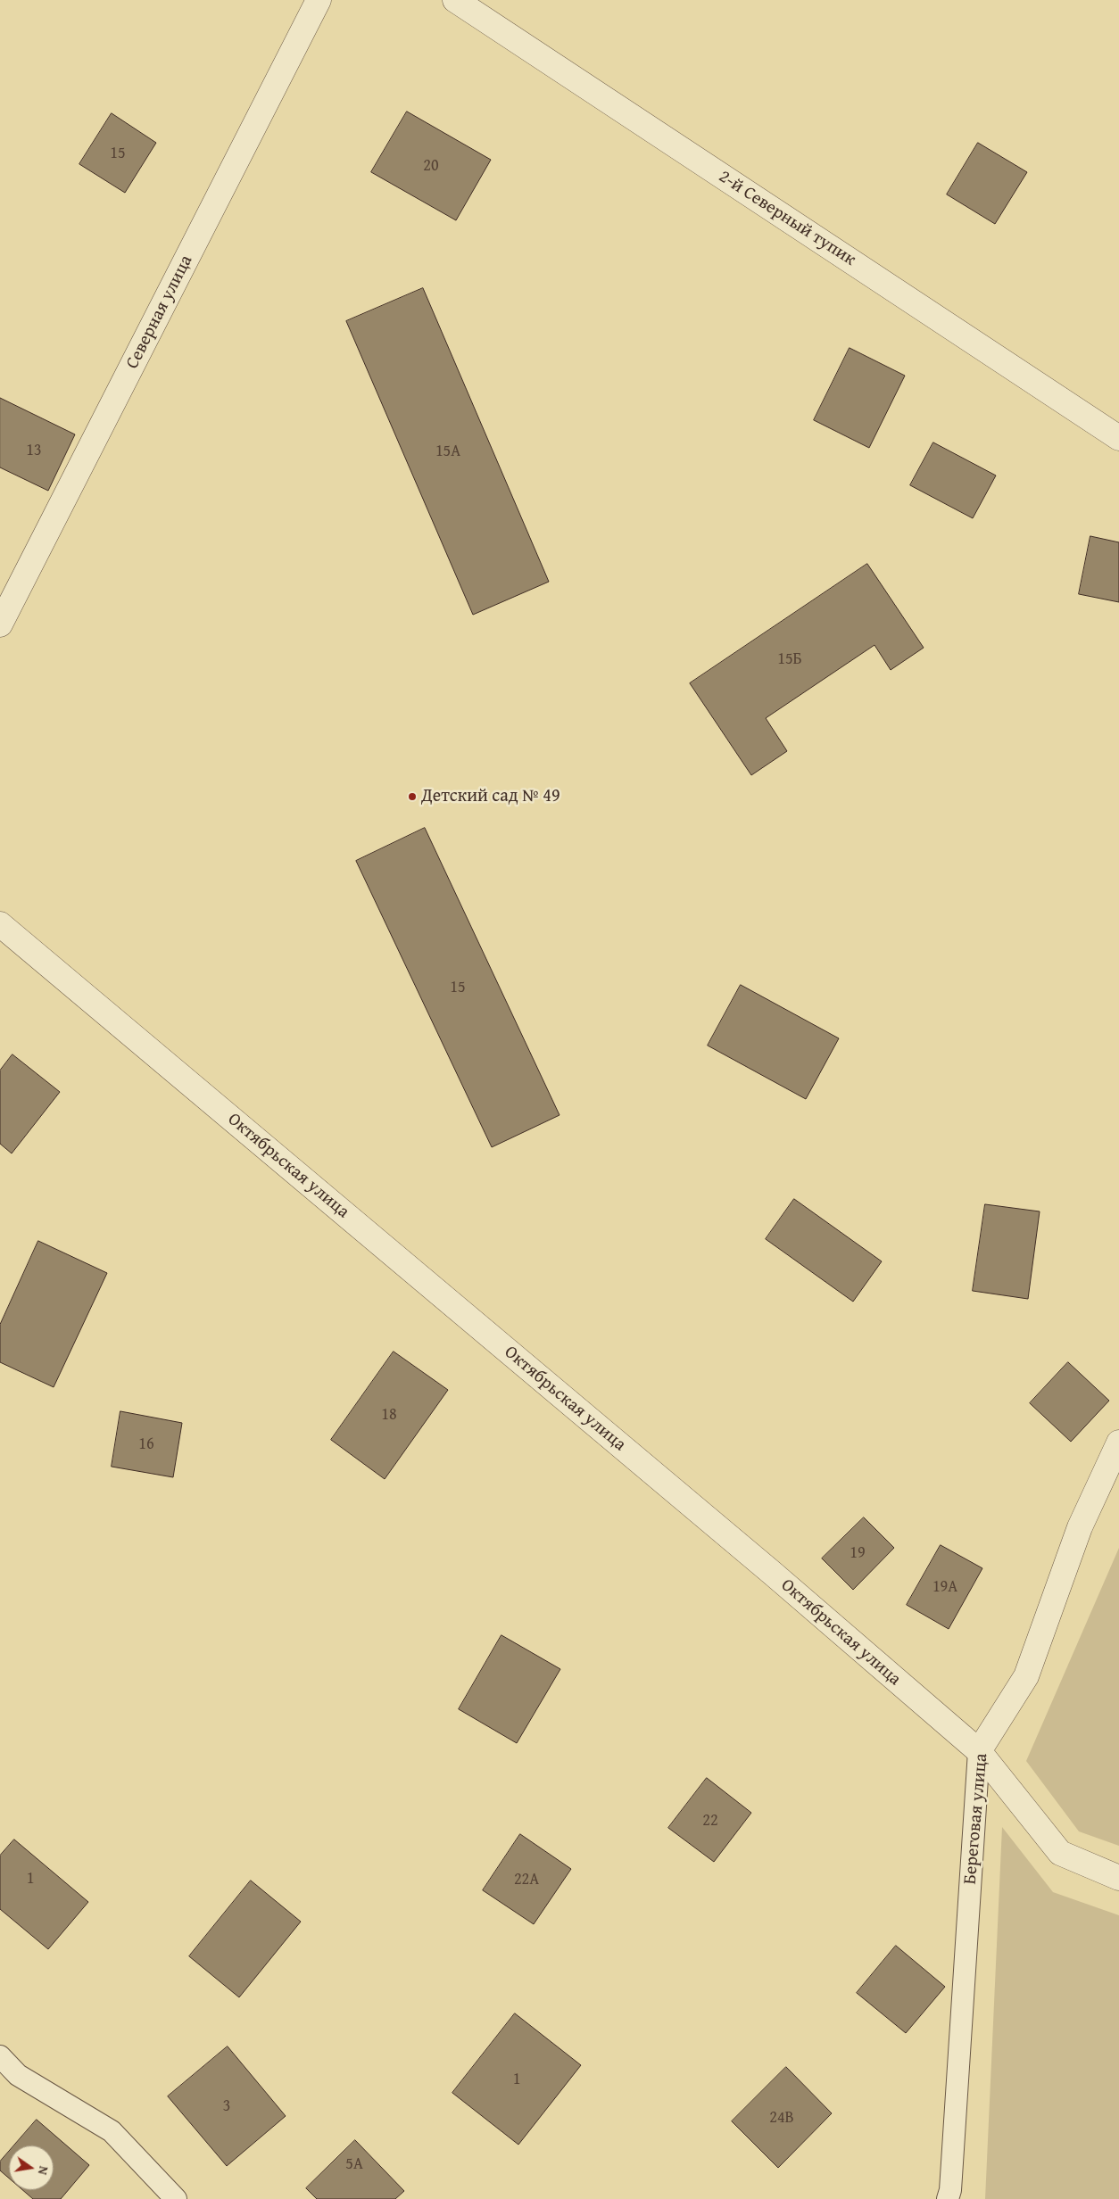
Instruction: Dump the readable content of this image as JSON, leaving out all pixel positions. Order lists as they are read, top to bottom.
{
  "streets": {
    "street": [
      "2-й Северный тупик",
      "Северная улица",
      "Октябрьская улица",
      "Береговая улица"
    ]
  },
  "crossings": [
    ["Октябрьская улица", "Береговая улица"]
  ],
  "places": ["Детский сад № 49"],
  "house_numbers": [
    "15",
    "20",
    "13",
    "15А",
    "15Б",
    "15",
    "18",
    "16",
    "19",
    "19А",
    "22",
    "1",
    "22А",
    "1",
    "3",
    "24В",
    "5А"
  ],
  "north": "right"
}
